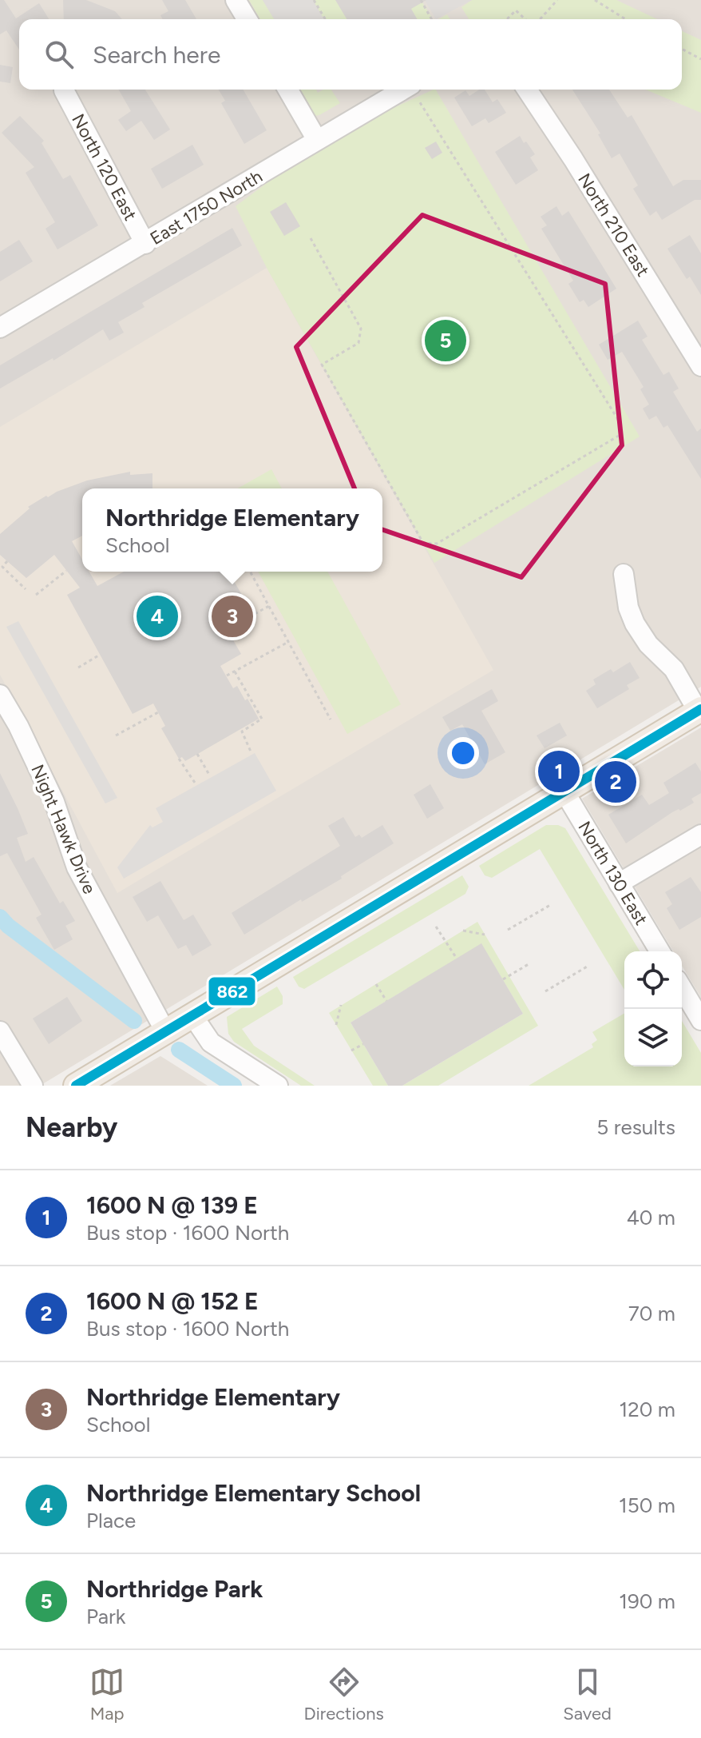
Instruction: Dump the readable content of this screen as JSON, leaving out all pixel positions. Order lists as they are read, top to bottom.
{
  "streets": {
    "street": [
      "North 120 East",
      "East 1750 North",
      "North 210 East",
      "Night Hawk Drive",
      "North 130 East"
    ]
  },
  "crossings": [
    ["North 120 East", "East 1750 North"]
  ],
  "lines": ["transit line 862"],
  "page": {
    "search": "Search here",
    "pins": [
      "5",
      "3",
      "4",
      "1",
      "2"
    ],
    "popup": ["Northridge Elementary", "School"],
    "heading": ["Nearby", "5 results"],
    "list": [
      {
        "mark": "1",
        "name": "1600 N @ 139 E",
        "note": "Bus stop · 1600 North",
        "value": "40 m"
      },
      {
        "mark": "2",
        "name": "1600 N @ 152 E",
        "note": "Bus stop · 1600 North",
        "value": "70 m"
      },
      {
        "mark": "3",
        "name": "Northridge Elementary",
        "note": "School",
        "value": "120 m"
      },
      {
        "mark": "4",
        "name": "Northridge Elementary School",
        "note": "Place",
        "value": "150 m"
      },
      {
        "mark": "5",
        "name": "Northridge Park",
        "note": "Park",
        "value": "190 m"
      }
    ],
    "nav": ["Map", "Directions", "Saved"]
  }
}
